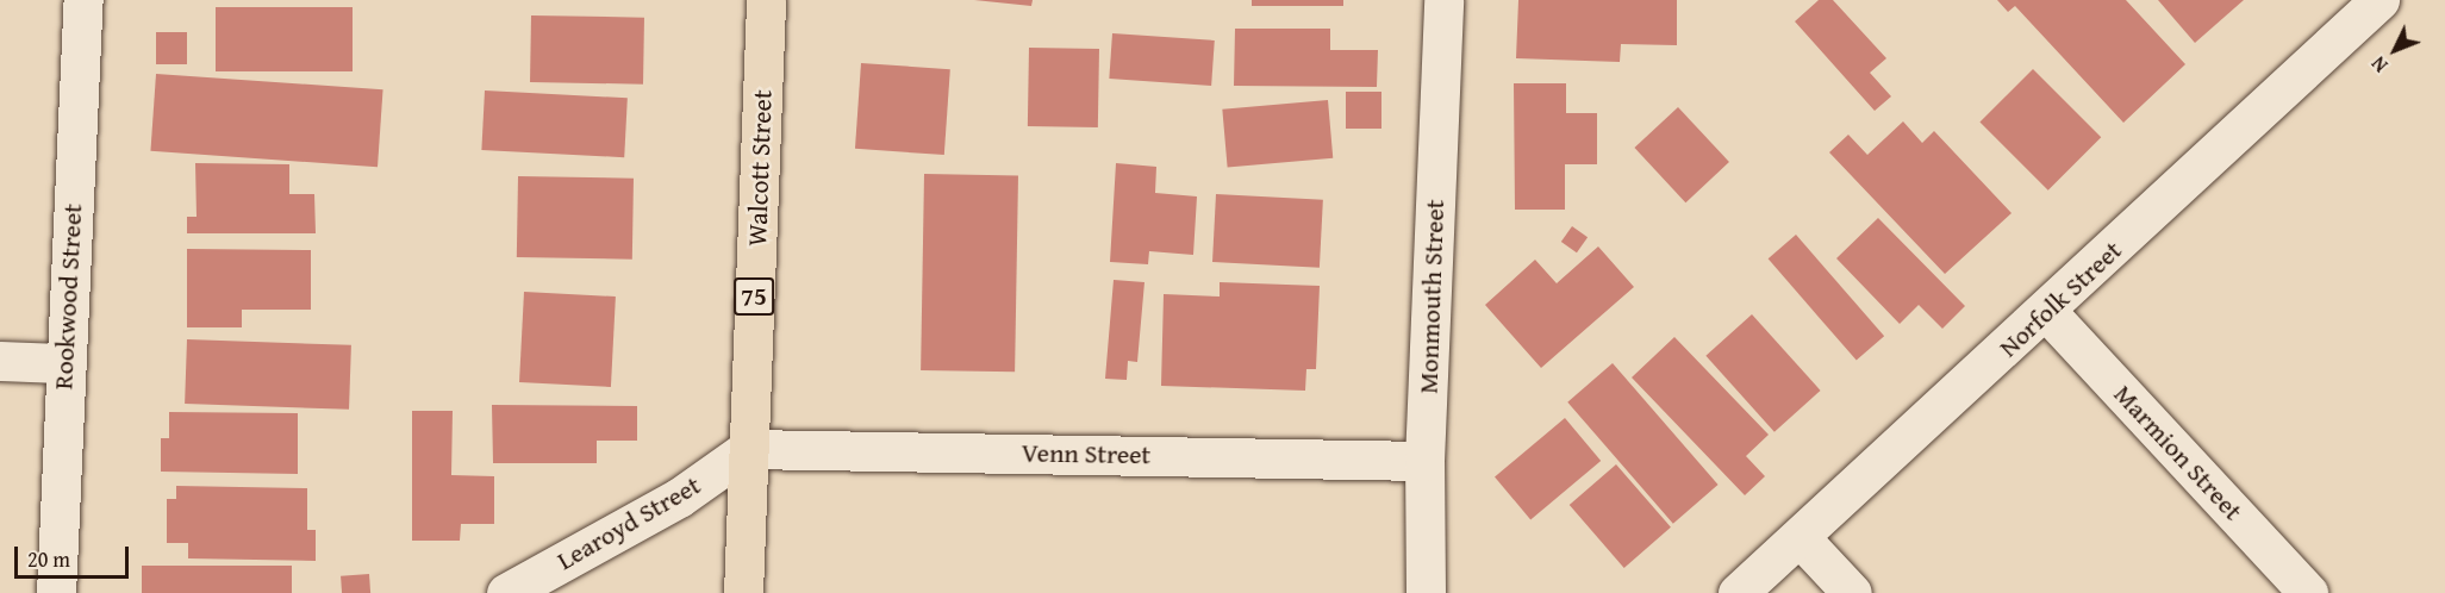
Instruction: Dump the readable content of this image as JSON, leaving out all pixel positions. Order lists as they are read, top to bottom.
{
  "streets": {
    "main road": ["Walcott Street", "75"],
    "street": [
      "Rookwood Street",
      "Monmouth Street",
      "Norfolk Street",
      "Marmion Street",
      "Venn Street",
      "Learoyd Street"
    ]
  },
  "crossings": [
    ["Walcott Street", "Venn Street"],
    ["Walcott Street", "Learoyd Street"],
    ["Monmouth Street", "Venn Street"],
    ["Norfolk Street", "Marmion Street"],
    ["Venn Street", "Learoyd Street"]
  ],
  "scale_bar": "20 m",
  "north": "bottom left"
}
